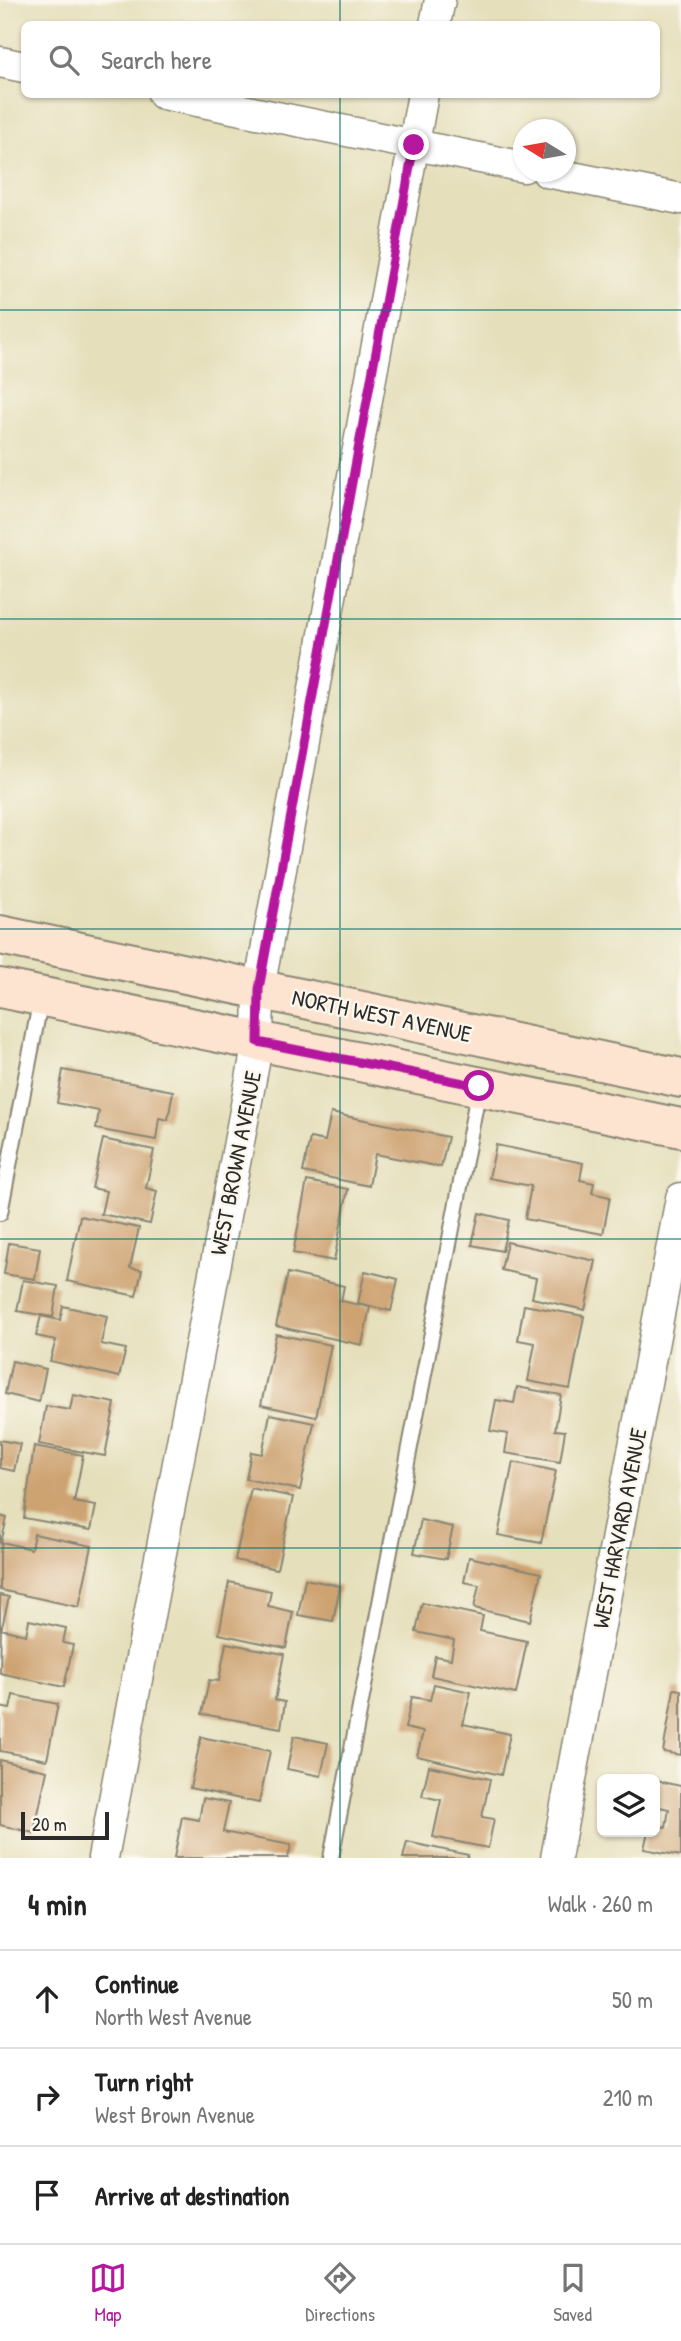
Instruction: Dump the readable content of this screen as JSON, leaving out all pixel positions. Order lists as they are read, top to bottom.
{
  "streets": {
    "main road": ["NORTH WEST AVENUE"],
    "street": ["WEST BROWN AVENUE", "WEST HARVARD AVENUE"]
  },
  "crossings": [
    ["NORTH WEST AVENUE", "WEST BROWN AVENUE"]
  ],
  "scale_bar": "20 m",
  "north": "left",
  "page": {
    "search": "Search here",
    "scale": "20 m",
    "heading": ["4 min", "Walk · 260 m"],
    "list": [
      ["Continue", "North West Avenue", "50 m"],
      ["Turn right", "West Brown Avenue", "210 m"],
      "Arrive at destination"
    ],
    "nav": ["Map", "Directions", "Saved"]
  }
}
